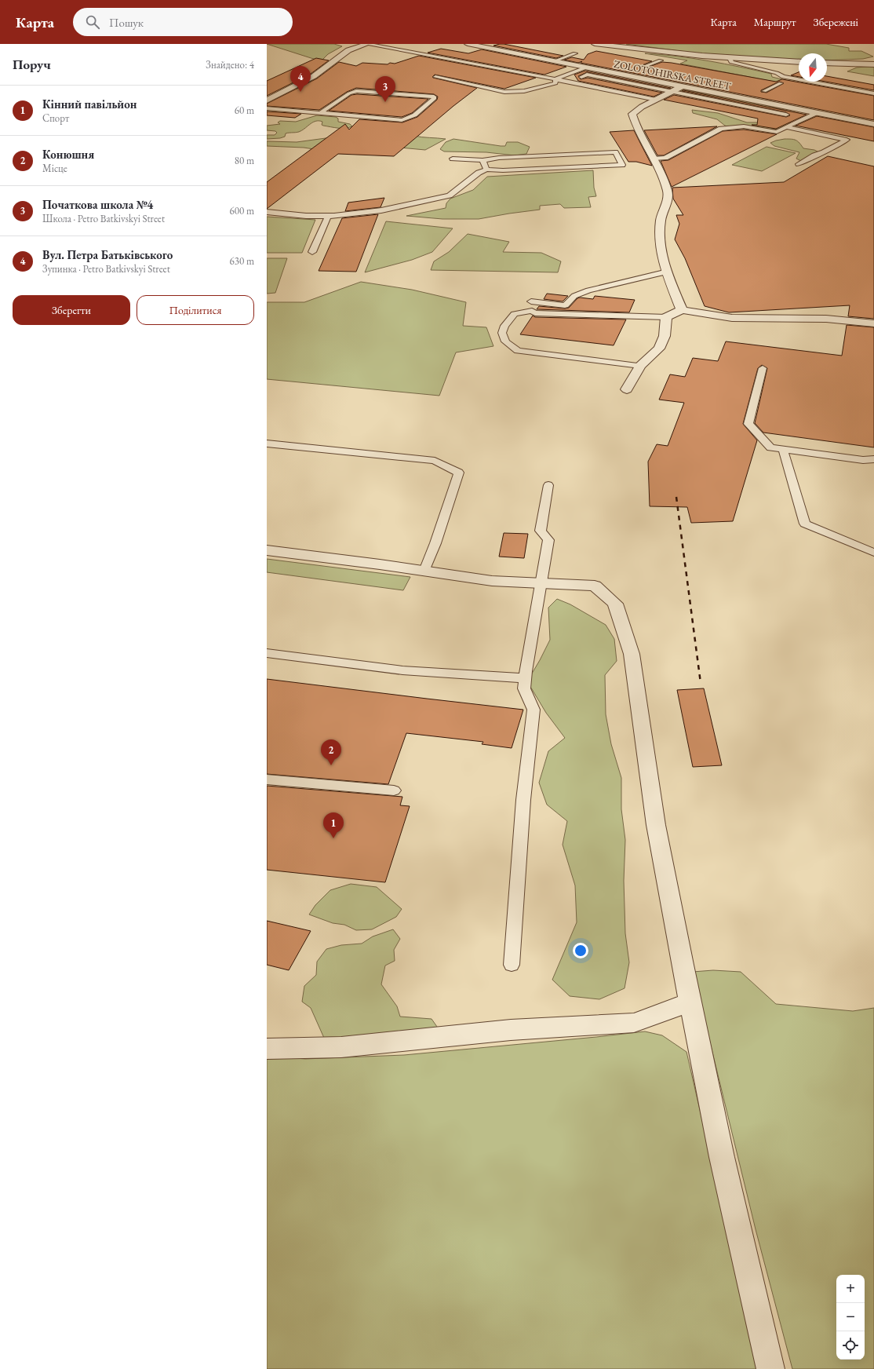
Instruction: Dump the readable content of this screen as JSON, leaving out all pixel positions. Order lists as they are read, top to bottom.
{
  "streets": {
    "street": ["ZOLOTOHIRSKA STREET"]
  },
  "north": "bottom",
  "page": {
    "header": "Карта",
    "search": "Пошук",
    "nav": ["Карта", "Маршрут", "Збережені"],
    "heading": ["Поруч", "Знайдено: 4"],
    "pins": [
      "4",
      "3",
      "2",
      "1"
    ],
    "list": [
      {
        "mark": "1",
        "name": "Кінний павільйон",
        "note": "Спорт",
        "value": "60 m"
      },
      {
        "mark": "2",
        "name": "Конюшня",
        "note": "Місце",
        "value": "80 m"
      },
      {
        "mark": "3",
        "name": "Початкова школа №4",
        "note": "Школа · Petro Batkivskyi Street",
        "value": "600 m"
      },
      {
        "mark": "4",
        "name": "Вул. Петра Батьківського",
        "note": "Зупинка · Petro Batkivskyi Street",
        "value": "630 m"
      }
    ],
    "buttons": ["Зберегти", "Поділитися"],
    "map_buttons": ["+", "−"]
  }
}
